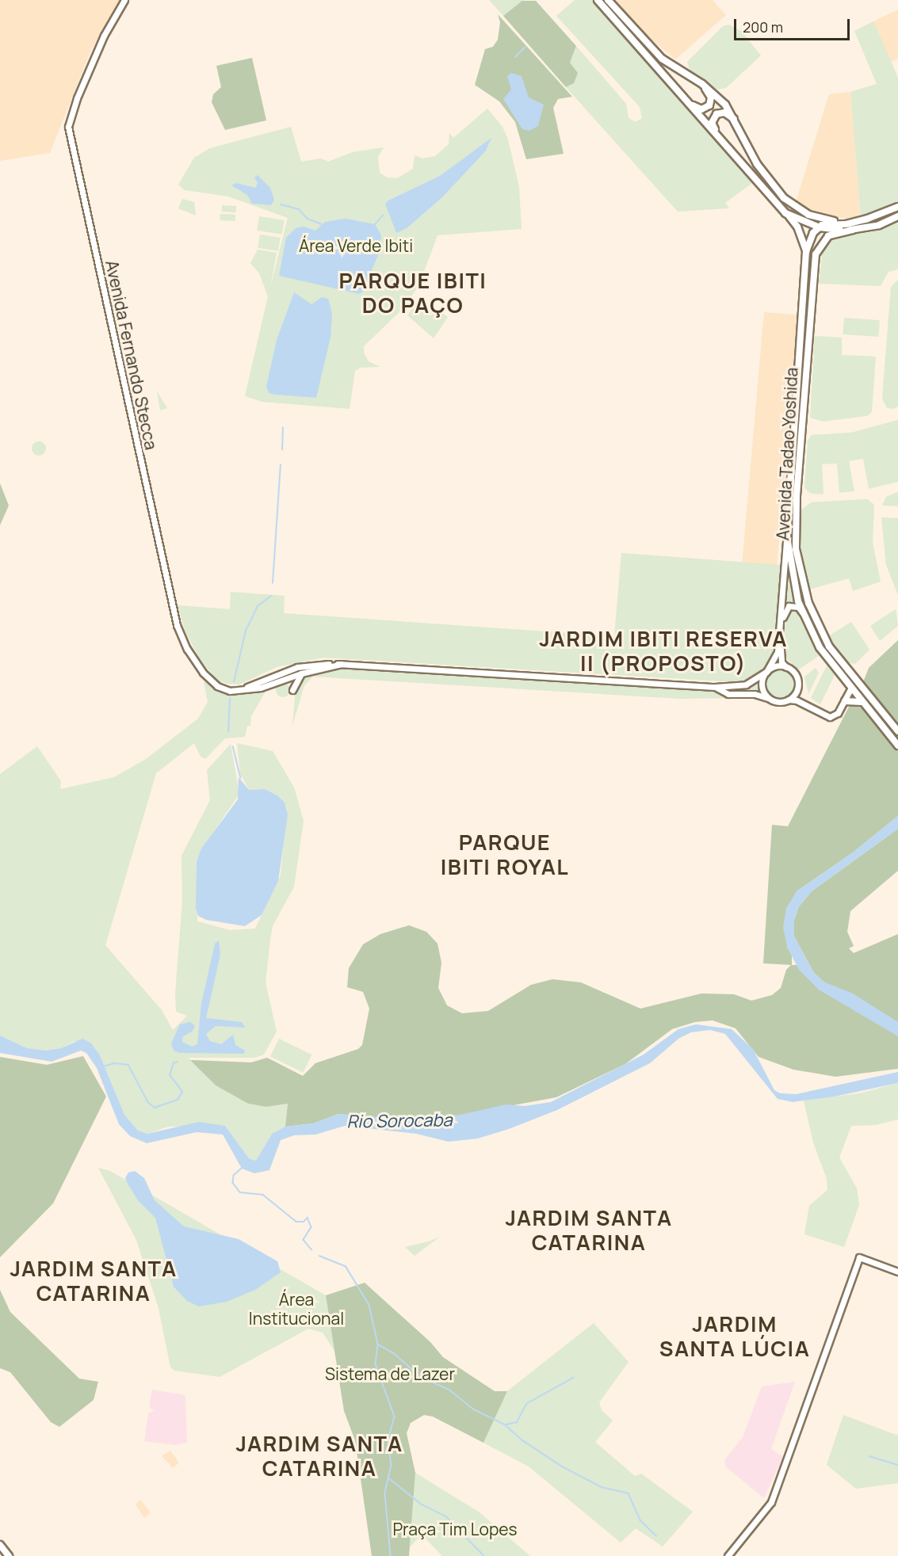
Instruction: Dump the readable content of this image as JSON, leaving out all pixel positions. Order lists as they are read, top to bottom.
{
  "streets": {
    "main road": ["Avenida Tadao Yoshida"],
    "street": ["Avenida Fernando Stecca"]
  },
  "districts": [
    "PARQUE IBITI DO PAÇO",
    "JARDIM IBITI RESERVA II (PROPOSTO)",
    "PARQUE IBITI ROYAL",
    "JARDIM SANTA CATARINA",
    "JARDIM SANTA CATARINA",
    "JARDIM SANTA LÚCIA",
    "JARDIM SANTA CATARINA"
  ],
  "water": ["Rio Sorocaba"],
  "parks": [
    "Área Verde Ibiti",
    "Área Institucional",
    "Sistema de Lazer",
    "Praça Tim Lopes"
  ],
  "scale_bar": "200 m"
}
